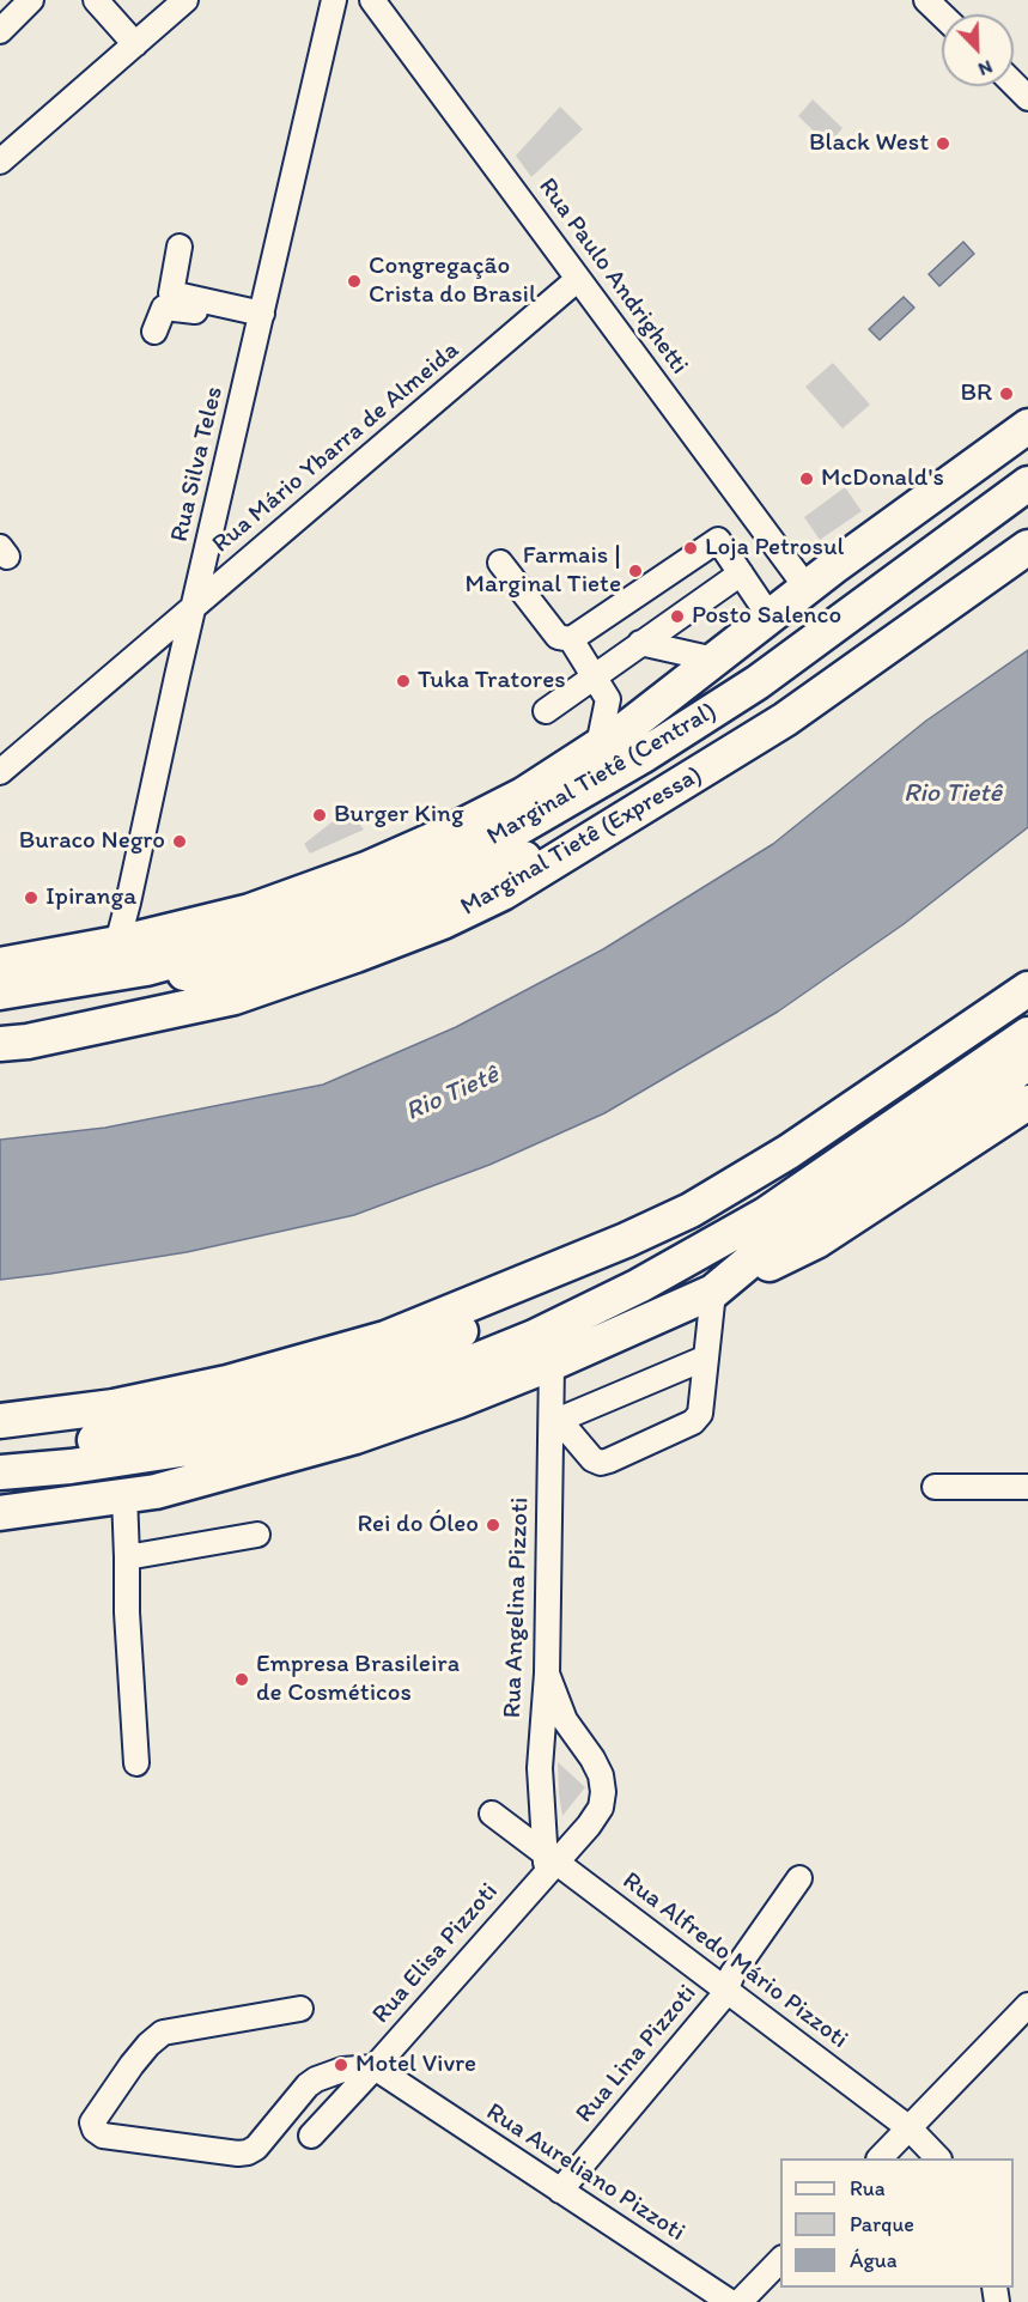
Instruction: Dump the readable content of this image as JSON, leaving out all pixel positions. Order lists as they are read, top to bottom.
{
  "streets": {
    "highway": ["Marginal Tietê (Central)", "Marginal Tietê (Expressa)"],
    "street": [
      "Rua Paulo Andrighetti",
      "Rua Mário Ybarra de Almeida",
      "Rua Silva Teles",
      "Rua Angelina Pizzoti",
      "Rua Elisa Pizzoti",
      "Rua Alfredo Mário Pizzoti",
      "Rua Lina Pizzoti",
      "Rua Aureliano Pizzoti"
    ]
  },
  "crossings": [
    ["Rua Paulo Andrighetti", "Rua Mário Ybarra de Almeida"],
    ["Rua Mário Ybarra de Almeida", "Rua Silva Teles"],
    ["Rua Angelina Pizzoti", "Rua Elisa Pizzoti"],
    ["Rua Angelina Pizzoti", "Rua Alfredo Mário Pizzoti"],
    ["Rua Elisa Pizzoti", "Rua Alfredo Mário Pizzoti"],
    ["Rua Elisa Pizzoti", "Rua Aureliano Pizzoti"],
    ["Rua Alfredo Mário Pizzoti", "Rua Lina Pizzoti"],
    ["Rua Lina Pizzoti", "Rua Aureliano Pizzoti"]
  ],
  "water": ["Rio Tietê"],
  "places": [
    "Black West",
    "Congregação Crista do Brasil",
    "BR",
    "McDonald's",
    "Loja Petrosul",
    "Farmais | Marginal Tiete",
    "Posto Salenco",
    "Tuka Tratores",
    "Burger King",
    "Buraco Negro",
    "Ipiranga",
    "Rei do Óleo",
    "Empresa Brasileira de Cosméticos",
    "Motel Vivre"
  ],
  "legend": ["Rua", "Parque", "Água"],
  "north": "bottom right"
}
